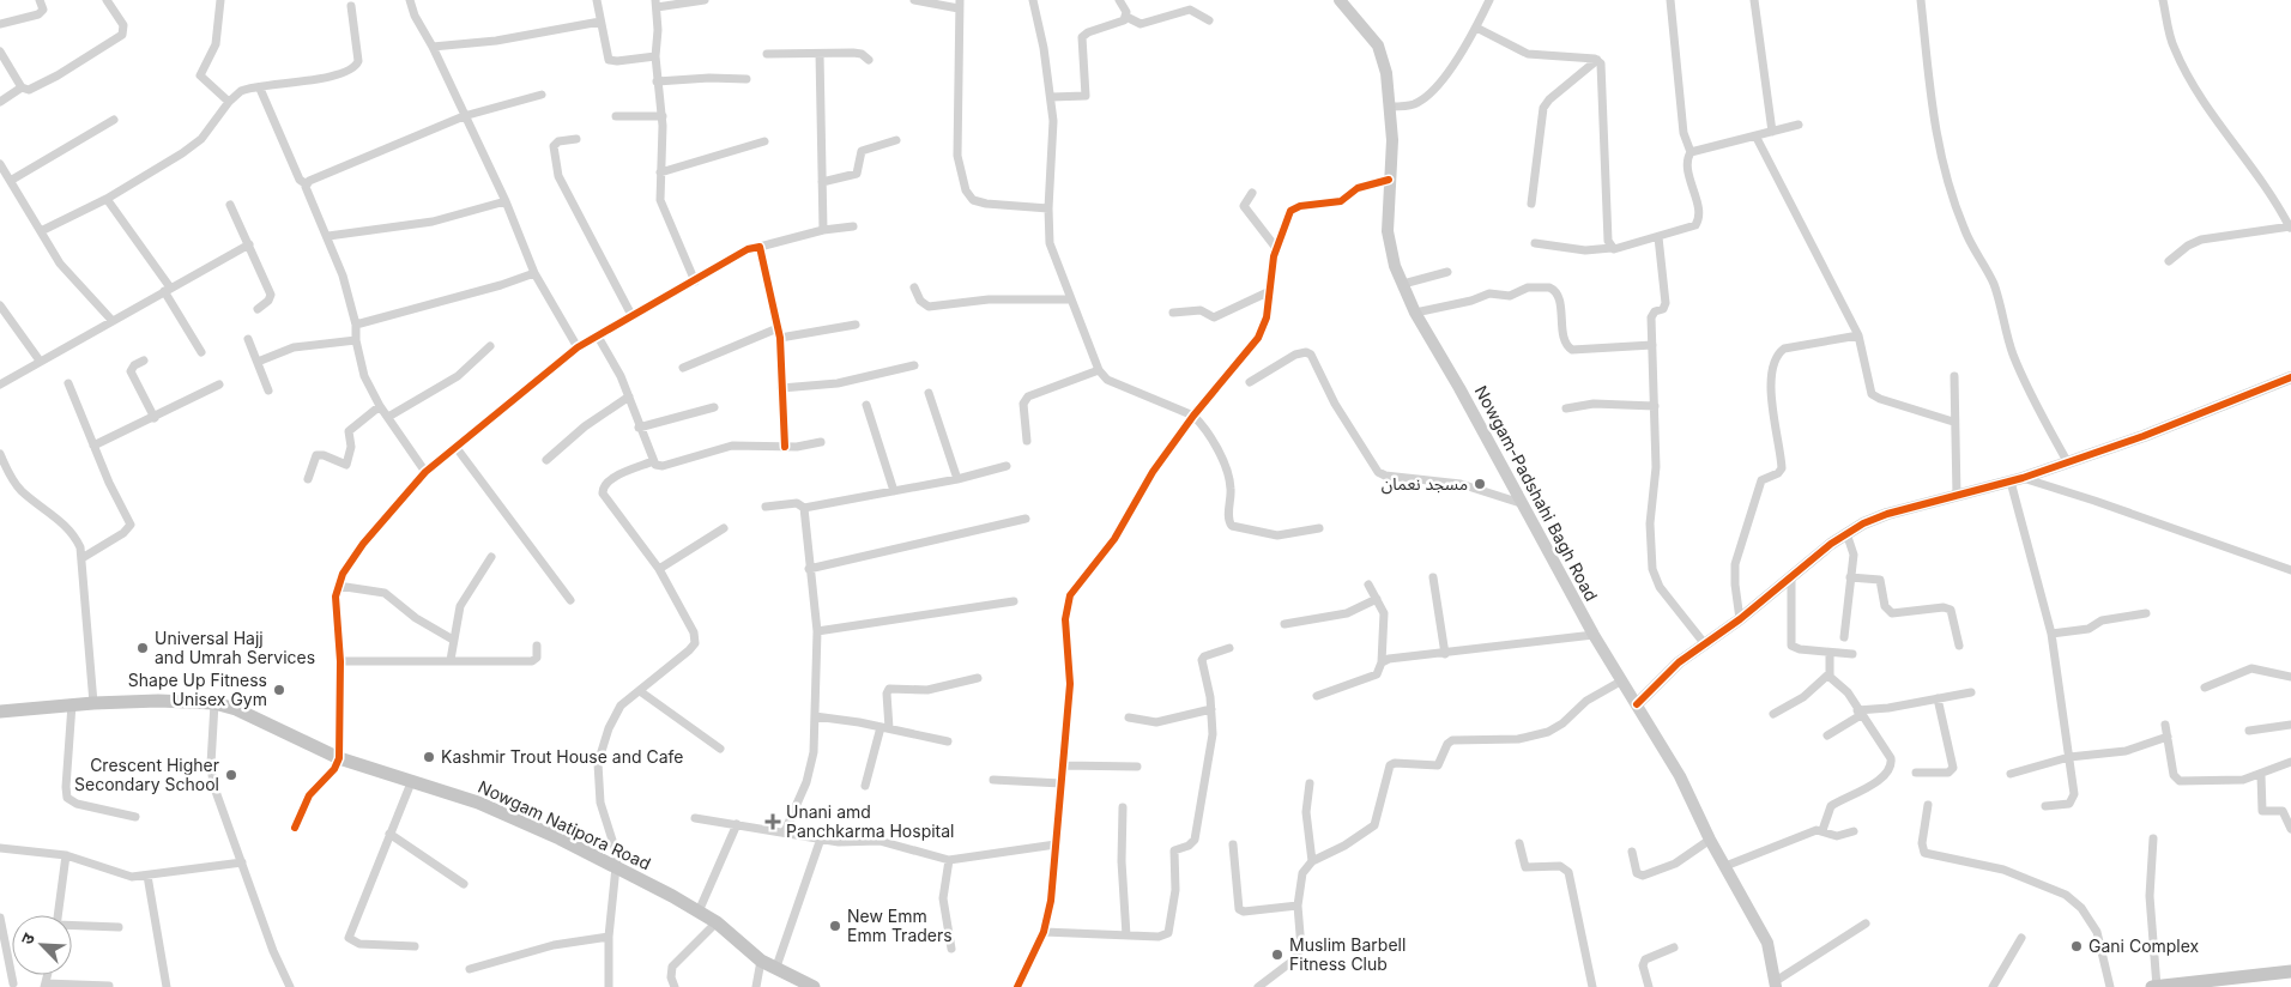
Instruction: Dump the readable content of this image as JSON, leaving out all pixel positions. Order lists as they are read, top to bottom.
{
  "streets": {
    "main road": ["Nowgam-Padshahi Bagh Road", "Nowgam Natipora Road"]
  },
  "places": {
    "other": [
      "مسجد نعمان",
      "Universal Hajj and Umrah Services",
      "Shape Up Fitness Unisex Gym",
      "Kashmir Trout House and Cafe",
      "Crescent Higher Secondary School",
      "New Emm Emm Traders",
      "Gani Complex",
      "Muslim Barbell Fitness Club"
    ],
    "health": ["Unani amd Panchkarma Hospital"]
  },
  "north": "top left"
}
